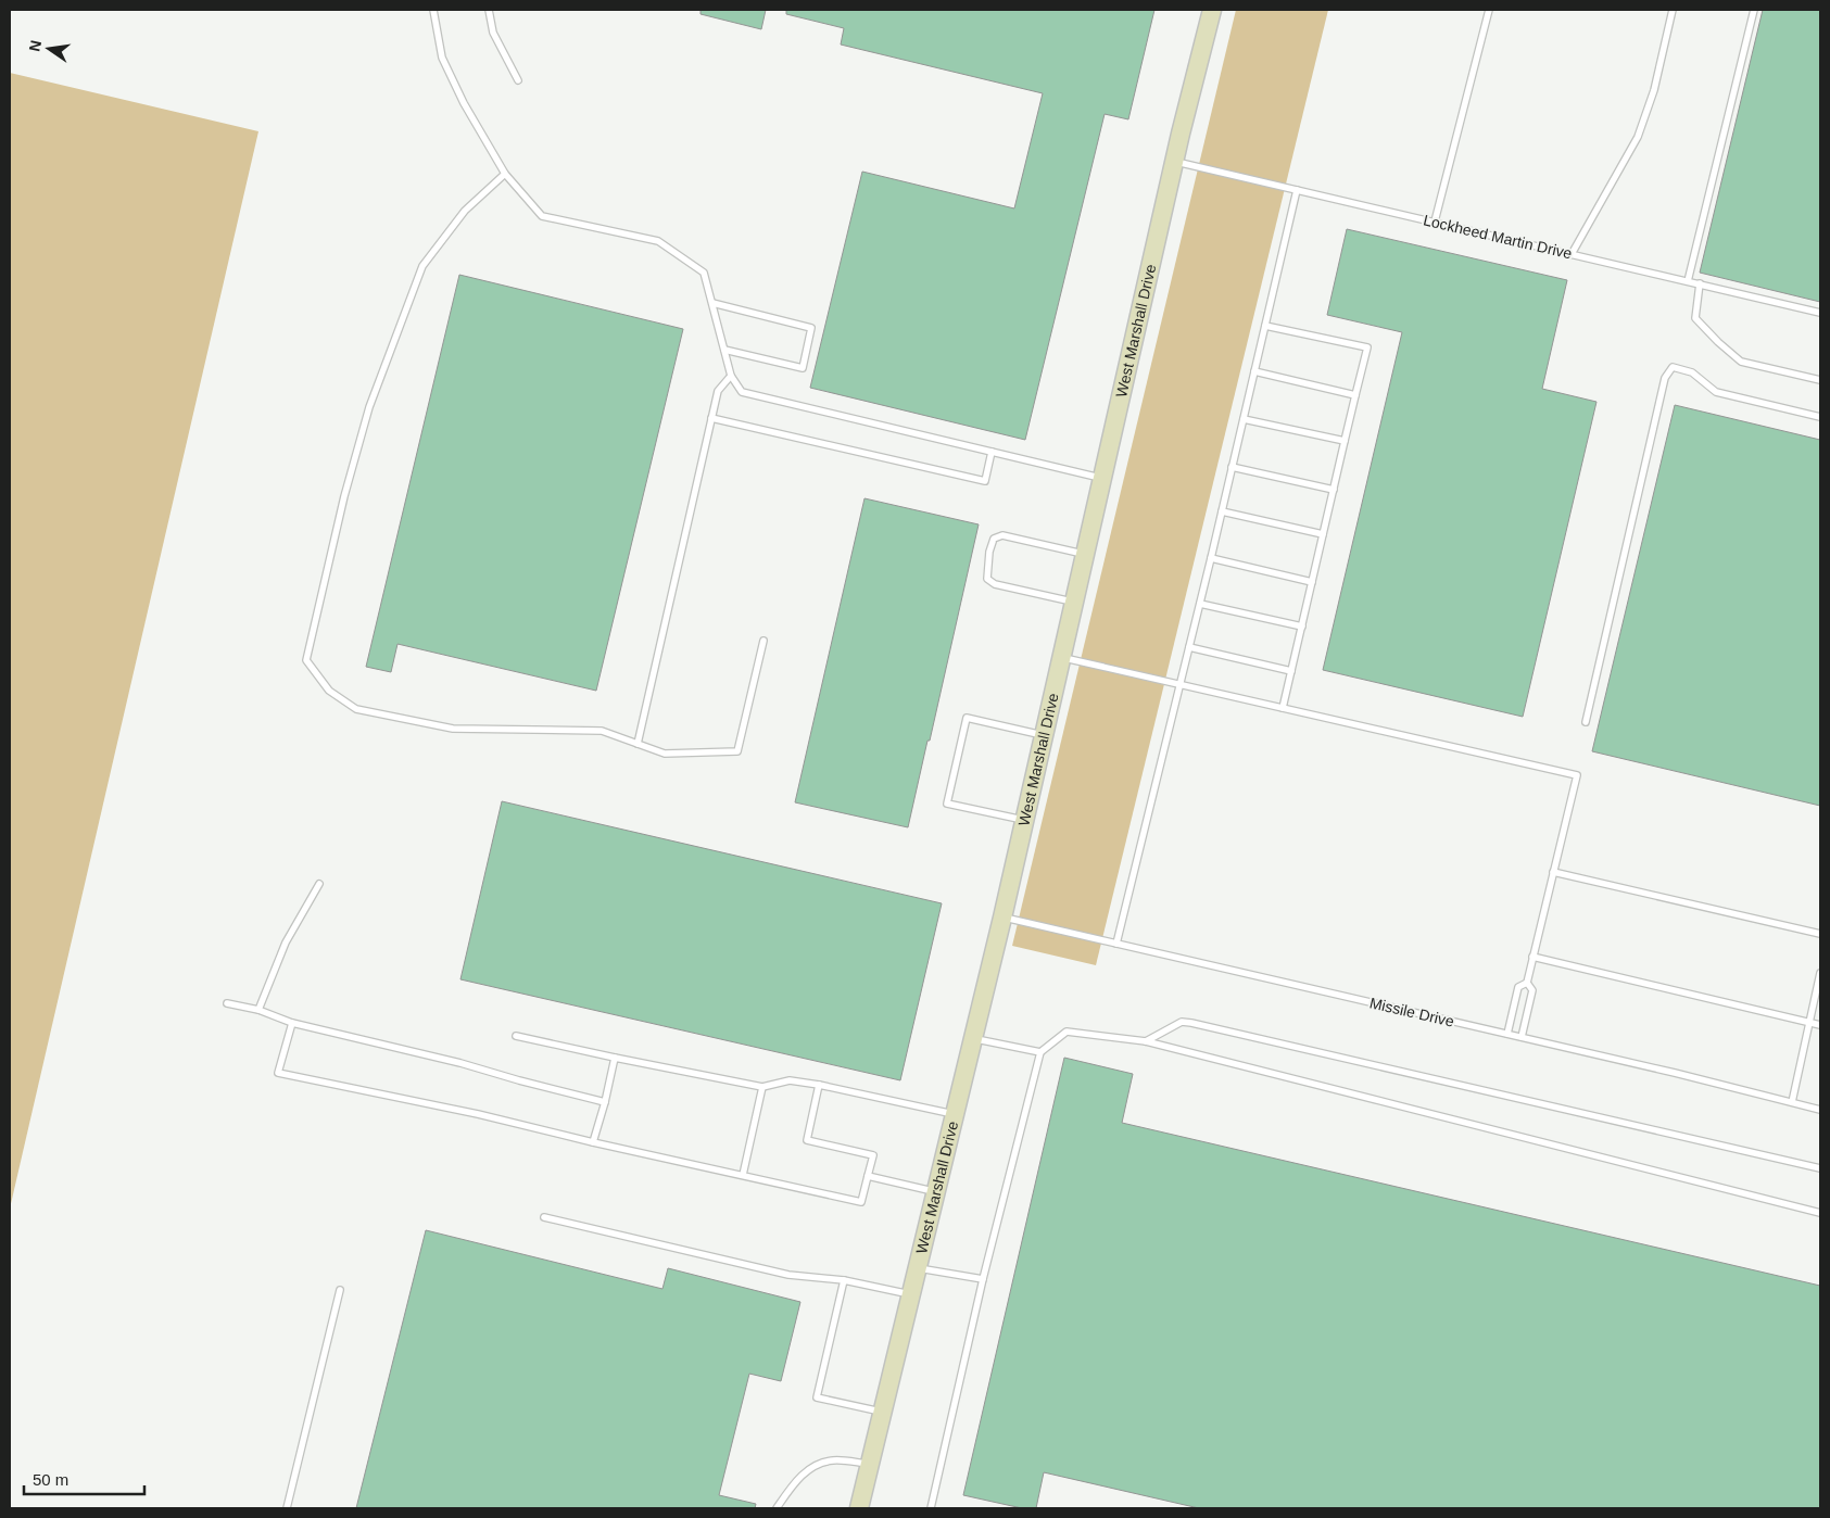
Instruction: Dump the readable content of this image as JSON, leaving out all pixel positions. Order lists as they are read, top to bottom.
{
  "streets": {
    "main road": ["West Marshall Drive"],
    "lane": ["Lockheed Martin Drive", "Missile Drive"]
  },
  "crossings": [
    ["Lockheed Martin Drive", "West Marshall Drive"],
    ["West Marshall Drive", "Missile Drive"]
  ],
  "scale_bar": "50 m",
  "north": "left"
}
